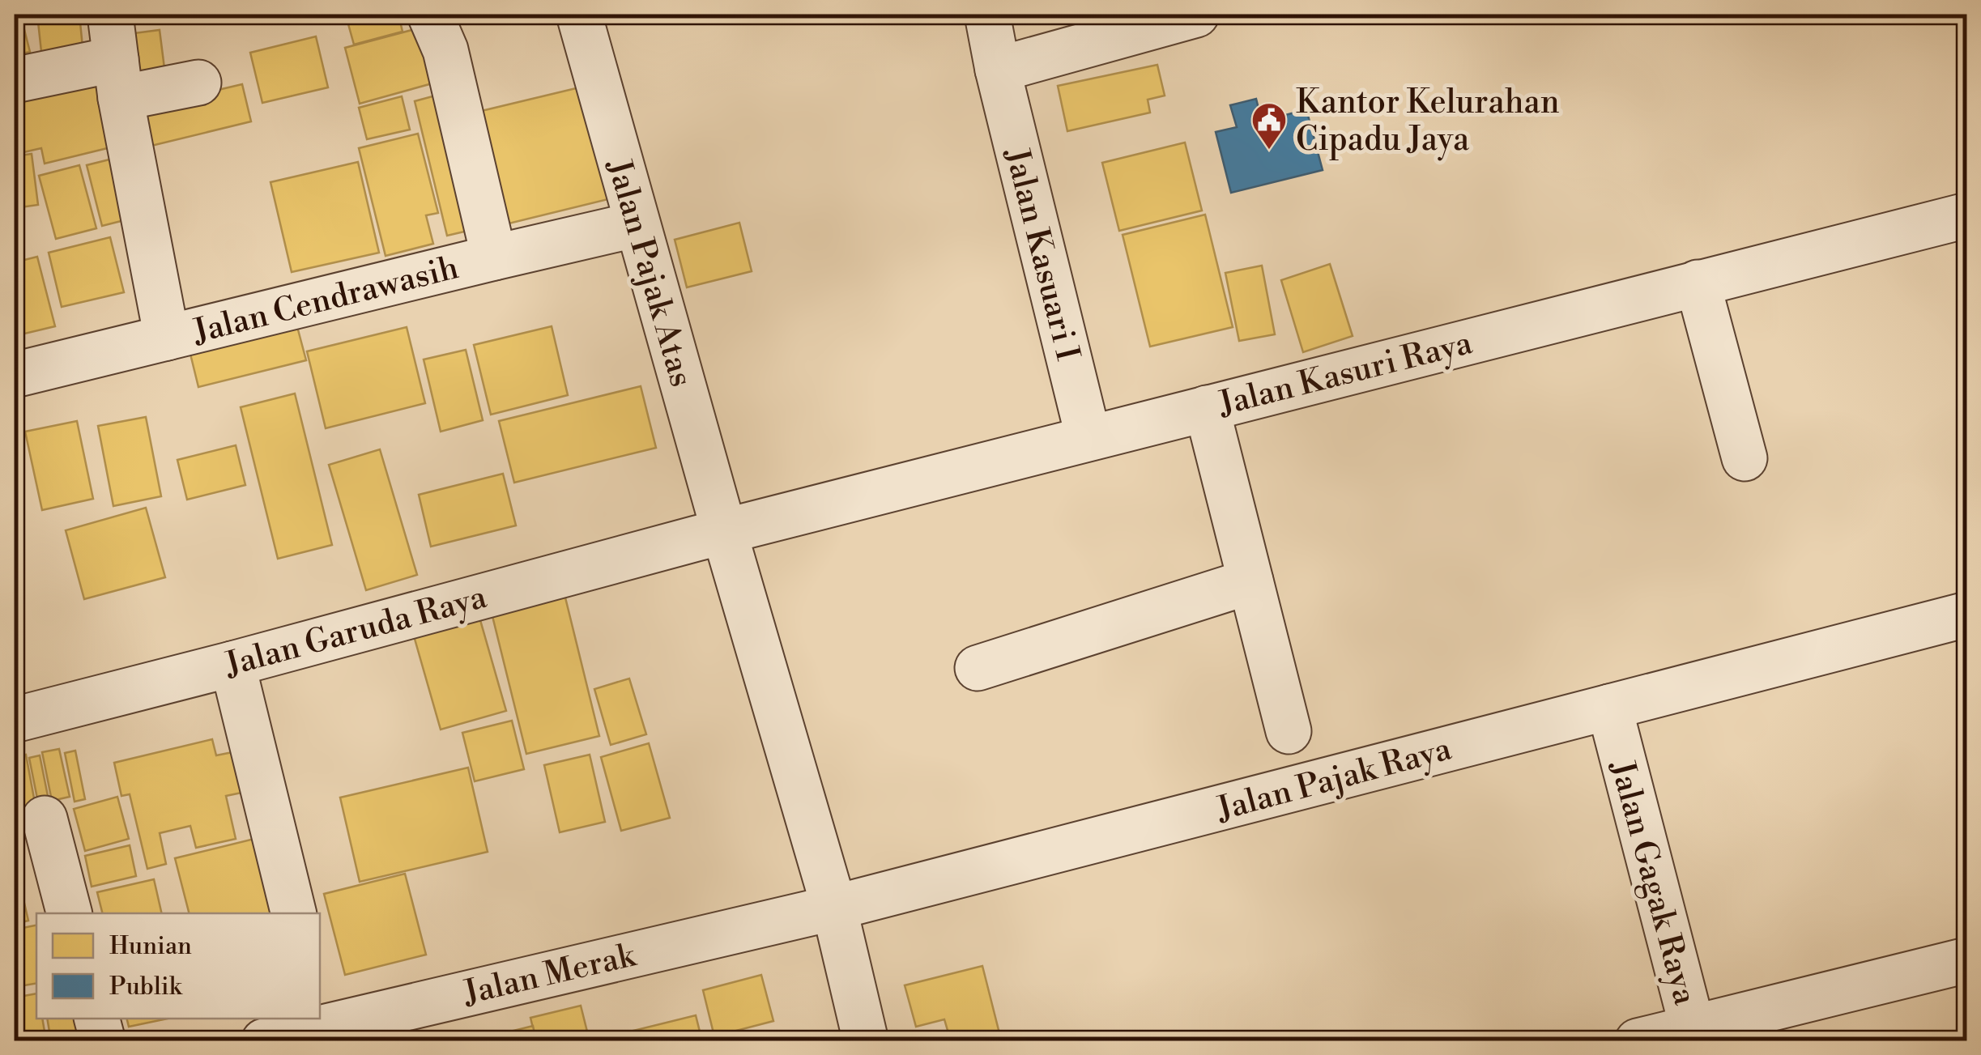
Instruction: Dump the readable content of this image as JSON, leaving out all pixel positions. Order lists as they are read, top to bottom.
{
  "streets": {
    "street": [
      "Jalan Kasuari I",
      "Jalan Pajak Atas",
      "Jalan Cendrawasih",
      "Jalan Kasuri Raya",
      "Jalan Garuda Raya",
      "Jalan Pajak Raya",
      "Jalan Gagak Raya",
      "Jalan Merak"
    ]
  },
  "crossings": [
    ["Jalan Kasuari I", "Jalan Kasuri Raya"],
    ["Jalan Pajak Atas", "Jalan Cendrawasih"],
    ["Jalan Pajak Atas", "Jalan Kasuri Raya"],
    ["Jalan Pajak Atas", "Jalan Garuda Raya"],
    ["Jalan Pajak Atas", "Jalan Pajak Raya"],
    ["Jalan Pajak Atas", "Jalan Merak"],
    ["Jalan Kasuri Raya", "Jalan Garuda Raya"],
    ["Jalan Pajak Raya", "Jalan Gagak Raya"],
    ["Jalan Pajak Raya", "Jalan Merak"]
  ],
  "places": {
    "public building": ["Kantor Kelurahan Cipadu Jaya"]
  },
  "legend": ["Hunian", "Publik"]
}
